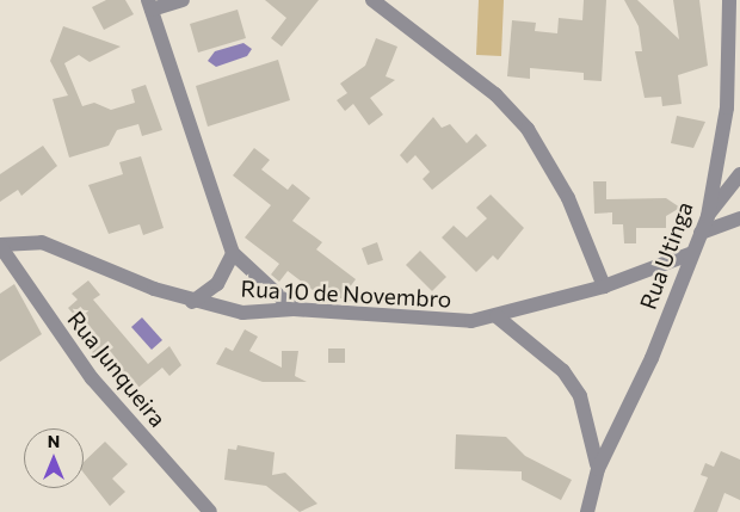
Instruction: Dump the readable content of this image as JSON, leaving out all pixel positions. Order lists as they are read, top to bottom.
{
  "streets": {
    "street": ["Rua Utinga", "Rua 10 de Novembro", "Rua Junqueira"]
  },
  "crossings": [
    ["Rua Utinga", "Rua 10 de Novembro"],
    ["Rua 10 de Novembro", "Rua Junqueira"]
  ],
  "north": "top"
}
